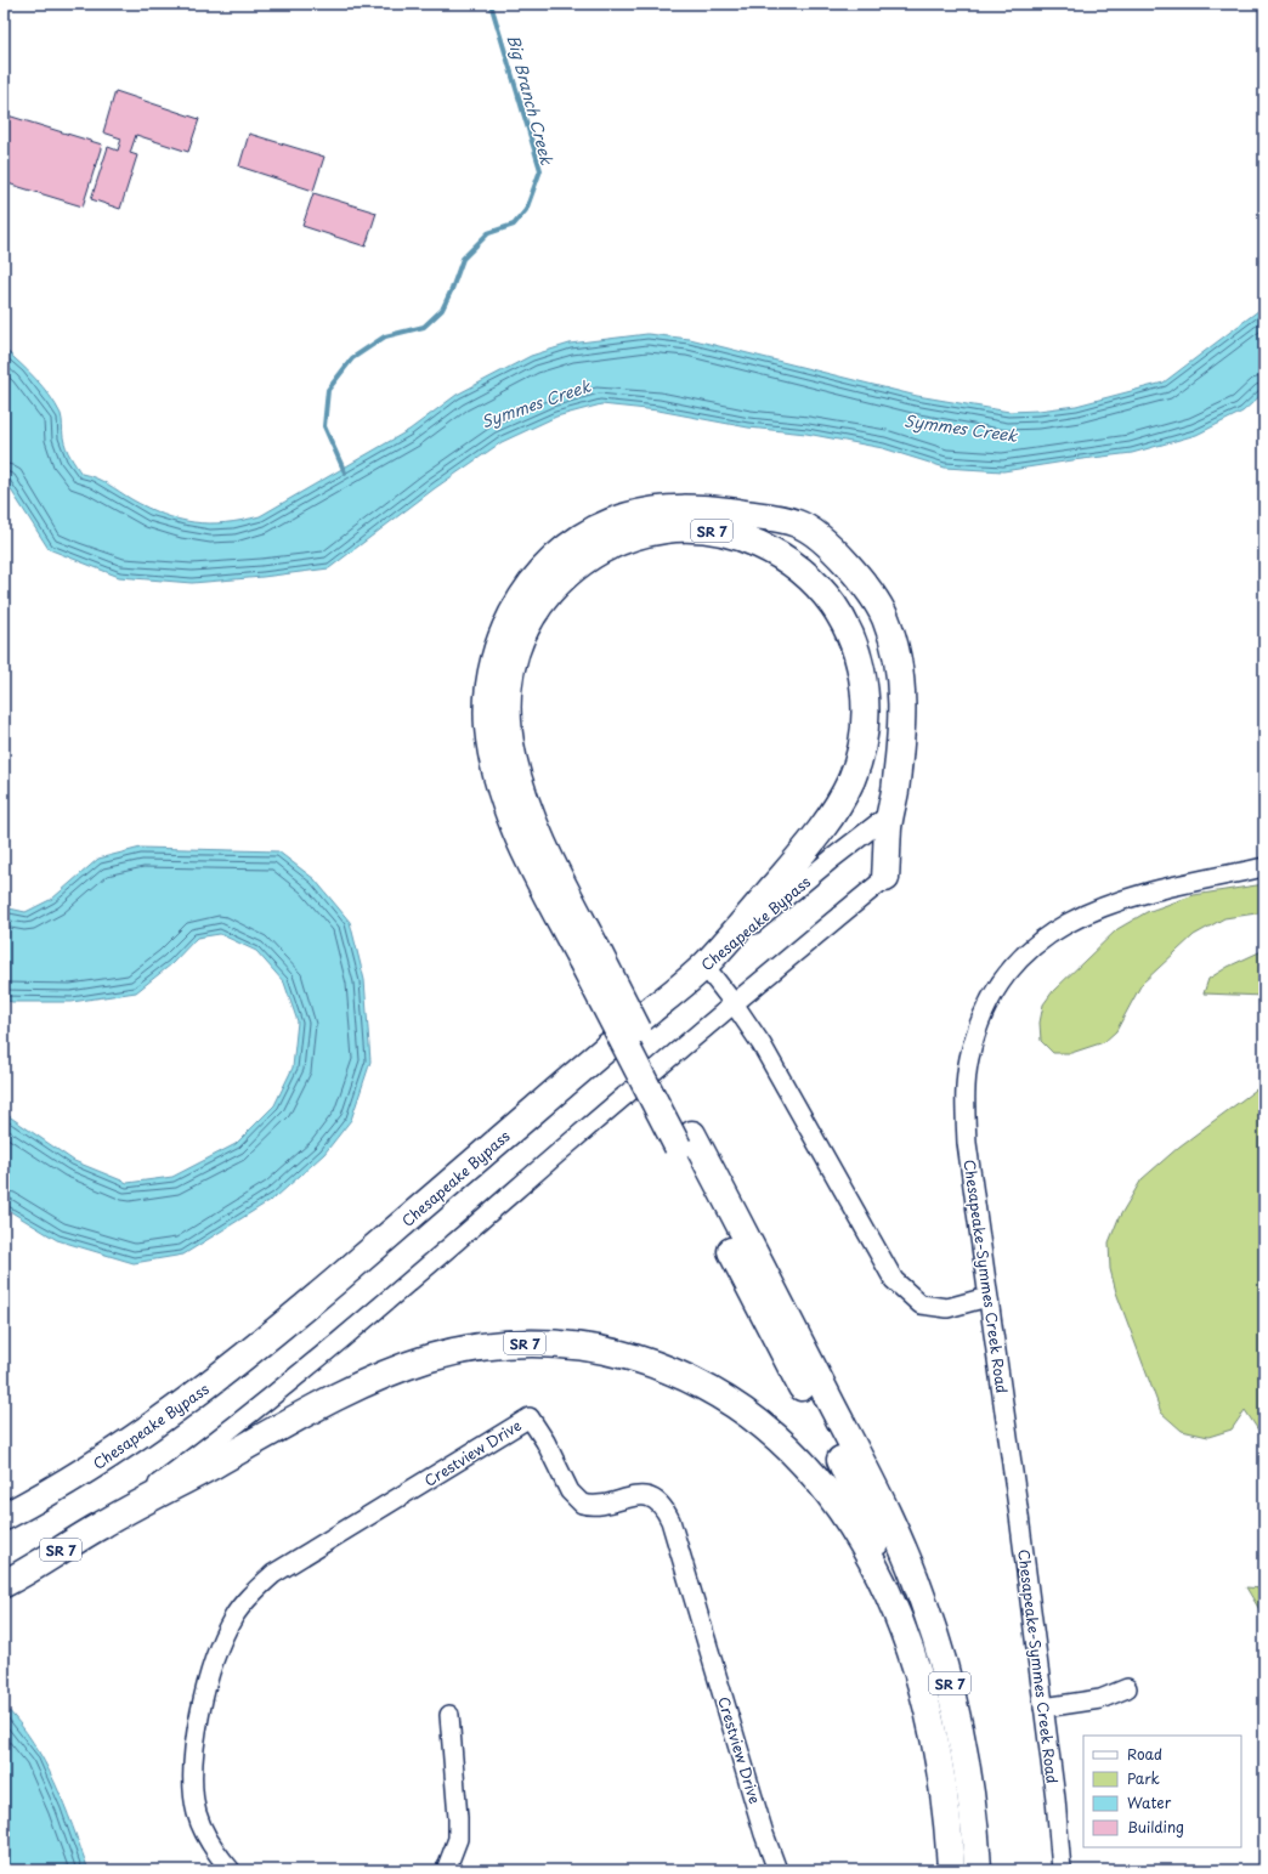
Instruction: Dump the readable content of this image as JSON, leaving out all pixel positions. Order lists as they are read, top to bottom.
{
  "streets": {
    "main road": ["SR 7", "Chesapeake Bypass"],
    "street": ["Chesapeake-Symmes Creek Road", "Crestview Drive"]
  },
  "crossings": [
    ["SR 7", "Chesapeake Bypass"]
  ],
  "water": ["Big Branch Creek", "Symmes Creek"],
  "legend": [
    "Road",
    "Park",
    "Water",
    "Building"
  ]
}
